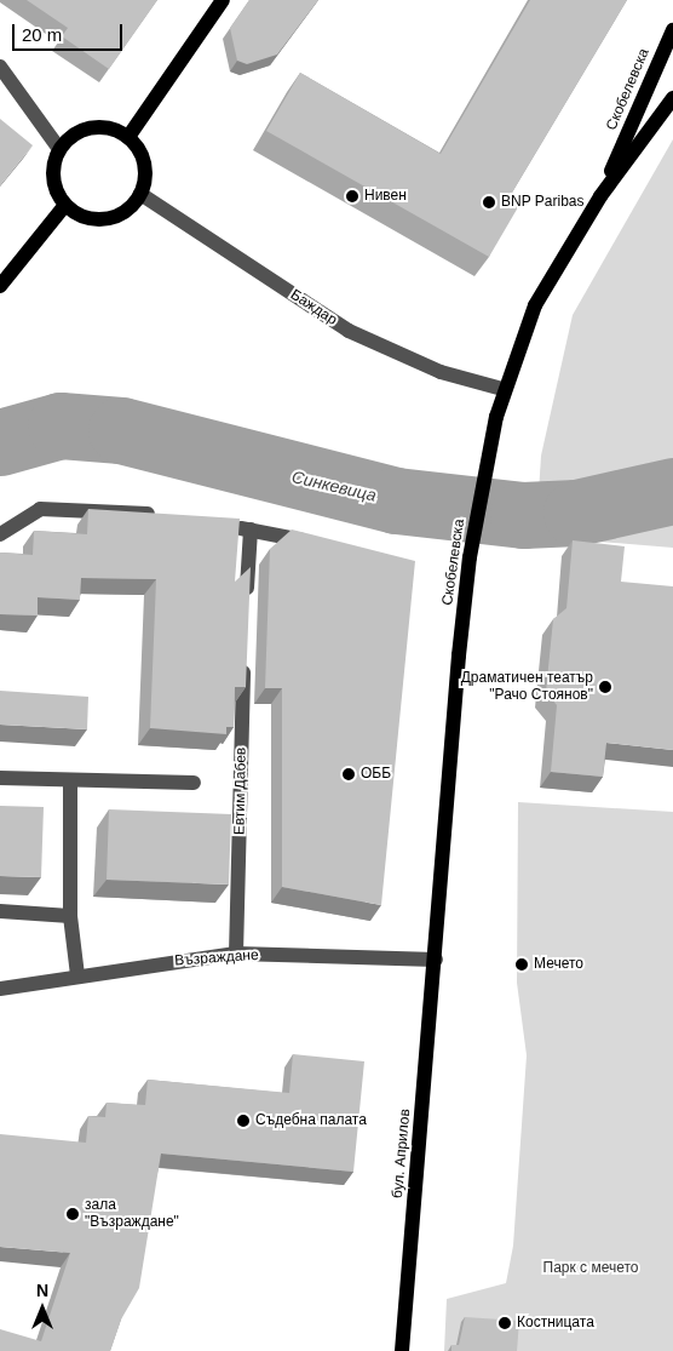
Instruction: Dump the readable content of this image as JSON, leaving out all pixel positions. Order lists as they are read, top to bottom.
{
  "streets": {
    "main road": ["Скобелевска", "бул. Априлов"],
    "street": ["Баждар", "Евтим Дабев", "Възраждане"]
  },
  "crossings": [
    ["Скобелевска", "Баждар"],
    ["Скобелевска", "Възраждане"],
    ["Скобелевска", "бул. Априлов"],
    ["Евтим Дабев", "Възраждане"],
    ["Възраждане", "бул. Априлов"]
  ],
  "water": ["Синкевица"],
  "parks": ["Парк с мечето"],
  "places": [
    "Нивен",
    "BNP Paribas",
    "Драматичен театър \"Рачо Стоянов\"",
    "ОББ",
    "Мечето",
    "Съдебна палата",
    "зала \"Възраждане\"",
    "Костницата"
  ],
  "scale_bar": "20 m",
  "north": "top"
}
